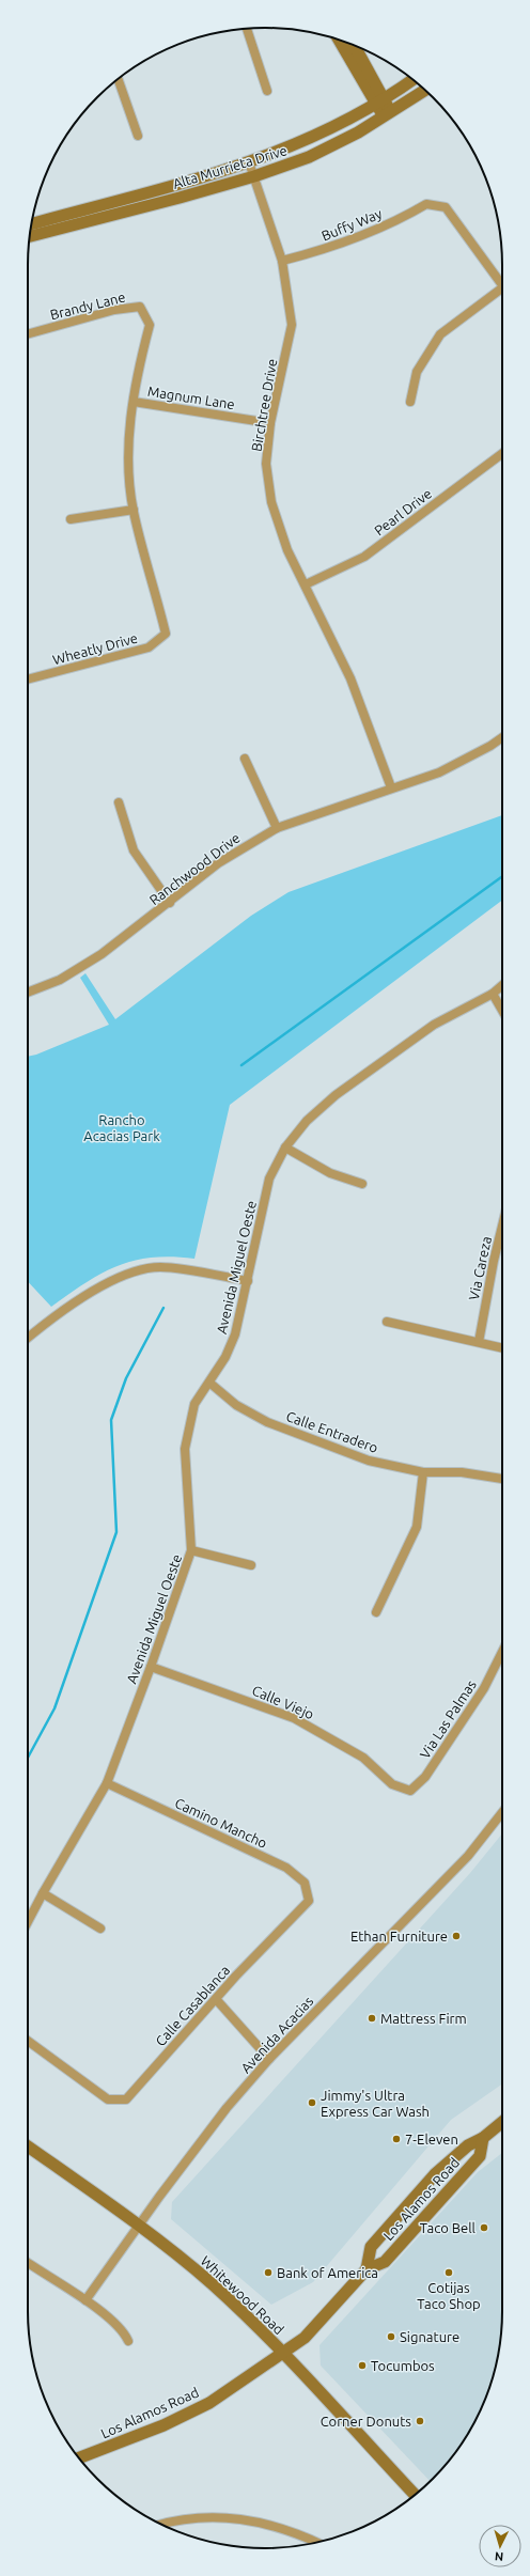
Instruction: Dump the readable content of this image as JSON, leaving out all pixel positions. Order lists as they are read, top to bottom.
{
  "streets": {
    "street": [
      "Alta Murrieta Drive",
      "Buffy Way",
      "Brandy Lane",
      "Magnum Lane",
      "Birchtree Drive",
      "Pearl Drive",
      "Wheatly Drive",
      "Ranchwood Drive",
      "Avenida Miguel Oeste",
      "Via Careza",
      "Calle Entradero",
      "Calle Viejo",
      "Via Las Palmas",
      "Camino Mancho",
      "Calle Casablanca",
      "Avenida Acacias",
      "Los Alamos Road",
      "Whitewood Road"
    ]
  },
  "crossings": [
    ["Alta Murrieta Drive", "Birchtree Drive"],
    ["Buffy Way", "Birchtree Drive"],
    ["Brandy Lane", "Magnum Lane"],
    ["Magnum Lane", "Birchtree Drive"],
    ["Birchtree Drive", "Pearl Drive"],
    ["Birchtree Drive", "Ranchwood Drive"],
    ["Avenida Miguel Oeste", "Calle Entradero"],
    ["Avenida Miguel Oeste", "Calle Viejo"],
    ["Avenida Miguel Oeste", "Camino Mancho"],
    ["Calle Viejo", "Via Las Palmas"],
    ["Camino Mancho", "Calle Casablanca"],
    ["Avenida Acacias", "Whitewood Road"],
    ["Los Alamos Road", "Whitewood Road"]
  ],
  "parks": ["Rancho Acacias Park"],
  "places": [
    "Ethan Furniture",
    "Mattress Firm",
    "Jimmy's Ultra Express Car Wash",
    "7-Eleven",
    "Taco Bell",
    "Bank of America",
    "Cotijas Taco Shop",
    "Signature",
    "Tocumbos",
    "Corner Donuts"
  ],
  "north": "bottom"
}
